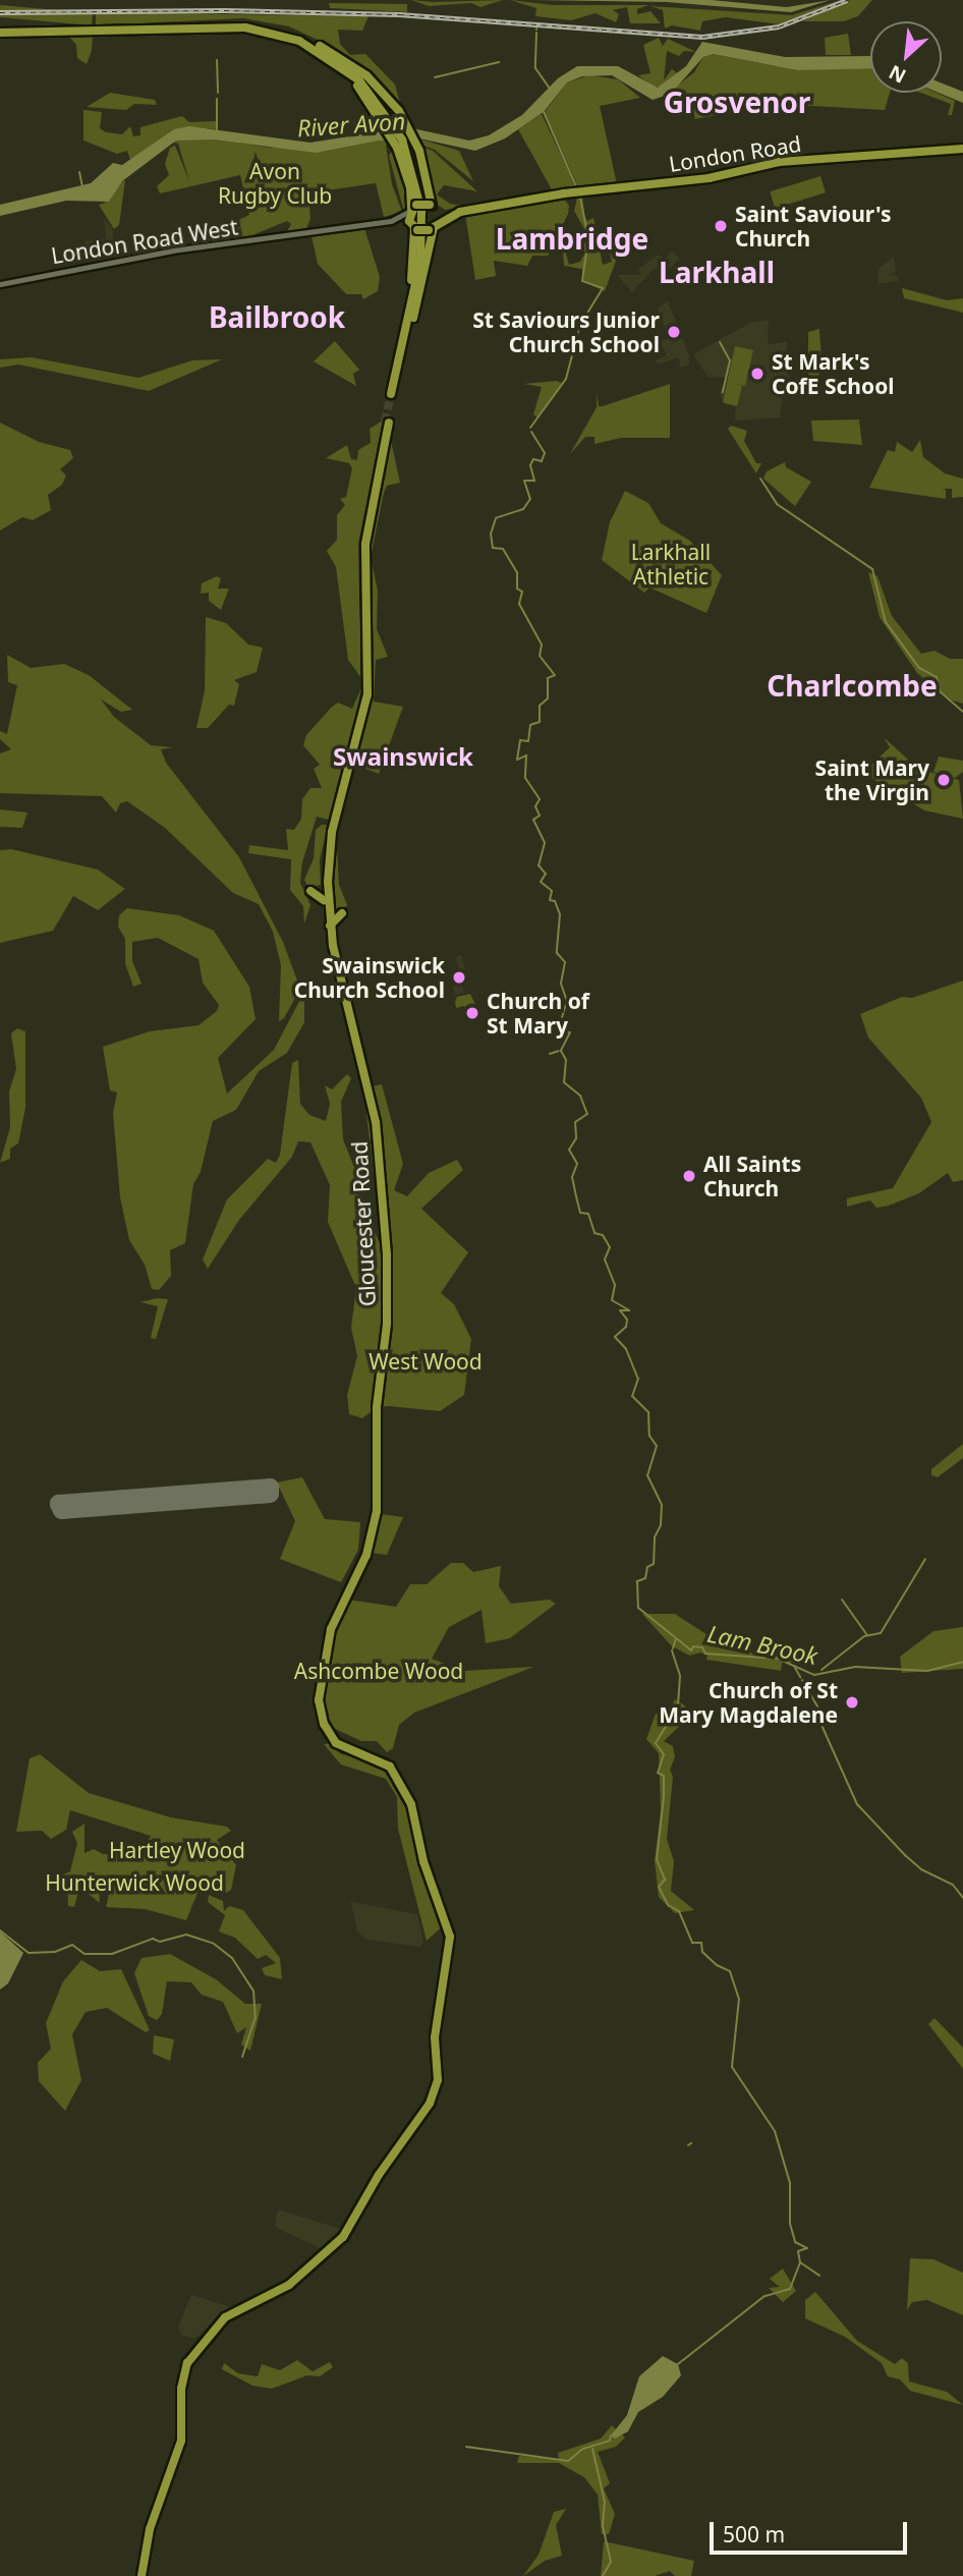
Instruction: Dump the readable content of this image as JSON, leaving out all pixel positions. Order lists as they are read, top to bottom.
{
  "streets": {
    "highway": ["London Road", "Gloucester Road"],
    "street": ["London Road West"]
  },
  "districts": [
    "Grosvenor",
    "Lambridge",
    "Larkhall",
    "Bailbrook",
    "Charlcombe",
    "Swainswick"
  ],
  "water": ["River Avon", "Lam Brook"],
  "parks": [
    "Avon Rugby Club",
    "Larkhall Athletic",
    "West Wood",
    "Ashcombe Wood",
    "Hartley Wood",
    "Hunterwick Wood"
  ],
  "places": [
    "Saint Saviour's Church",
    "St Saviours Junior Church School",
    "St Mark's CofE School",
    "Saint Mary the Virgin",
    "Swainswick Church School",
    "Church of St Mary",
    "All Saints Church",
    "Church of St Mary Magdalene"
  ],
  "scale_bar": "500 m",
  "north": "bottom left"
}
